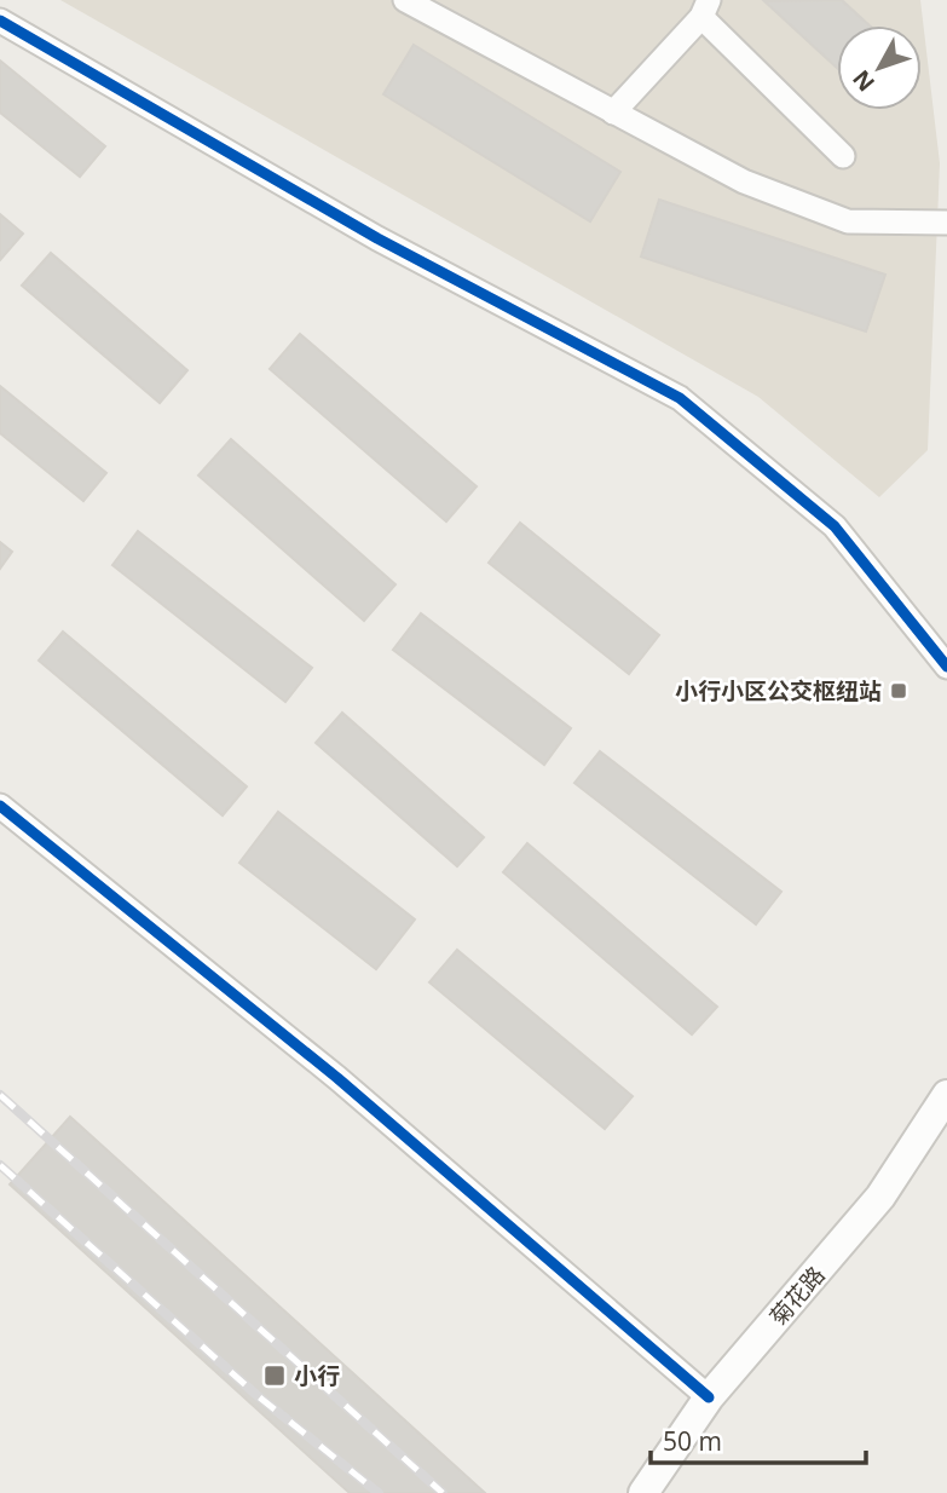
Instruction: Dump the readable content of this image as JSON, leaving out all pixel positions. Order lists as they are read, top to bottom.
{
  "streets": {
    "street": ["菊花路"]
  },
  "places": {
    "transit": ["小行小区公交枢纽站", "小行"]
  },
  "scale_bar": "50 m",
  "north": "bottom left"
}
